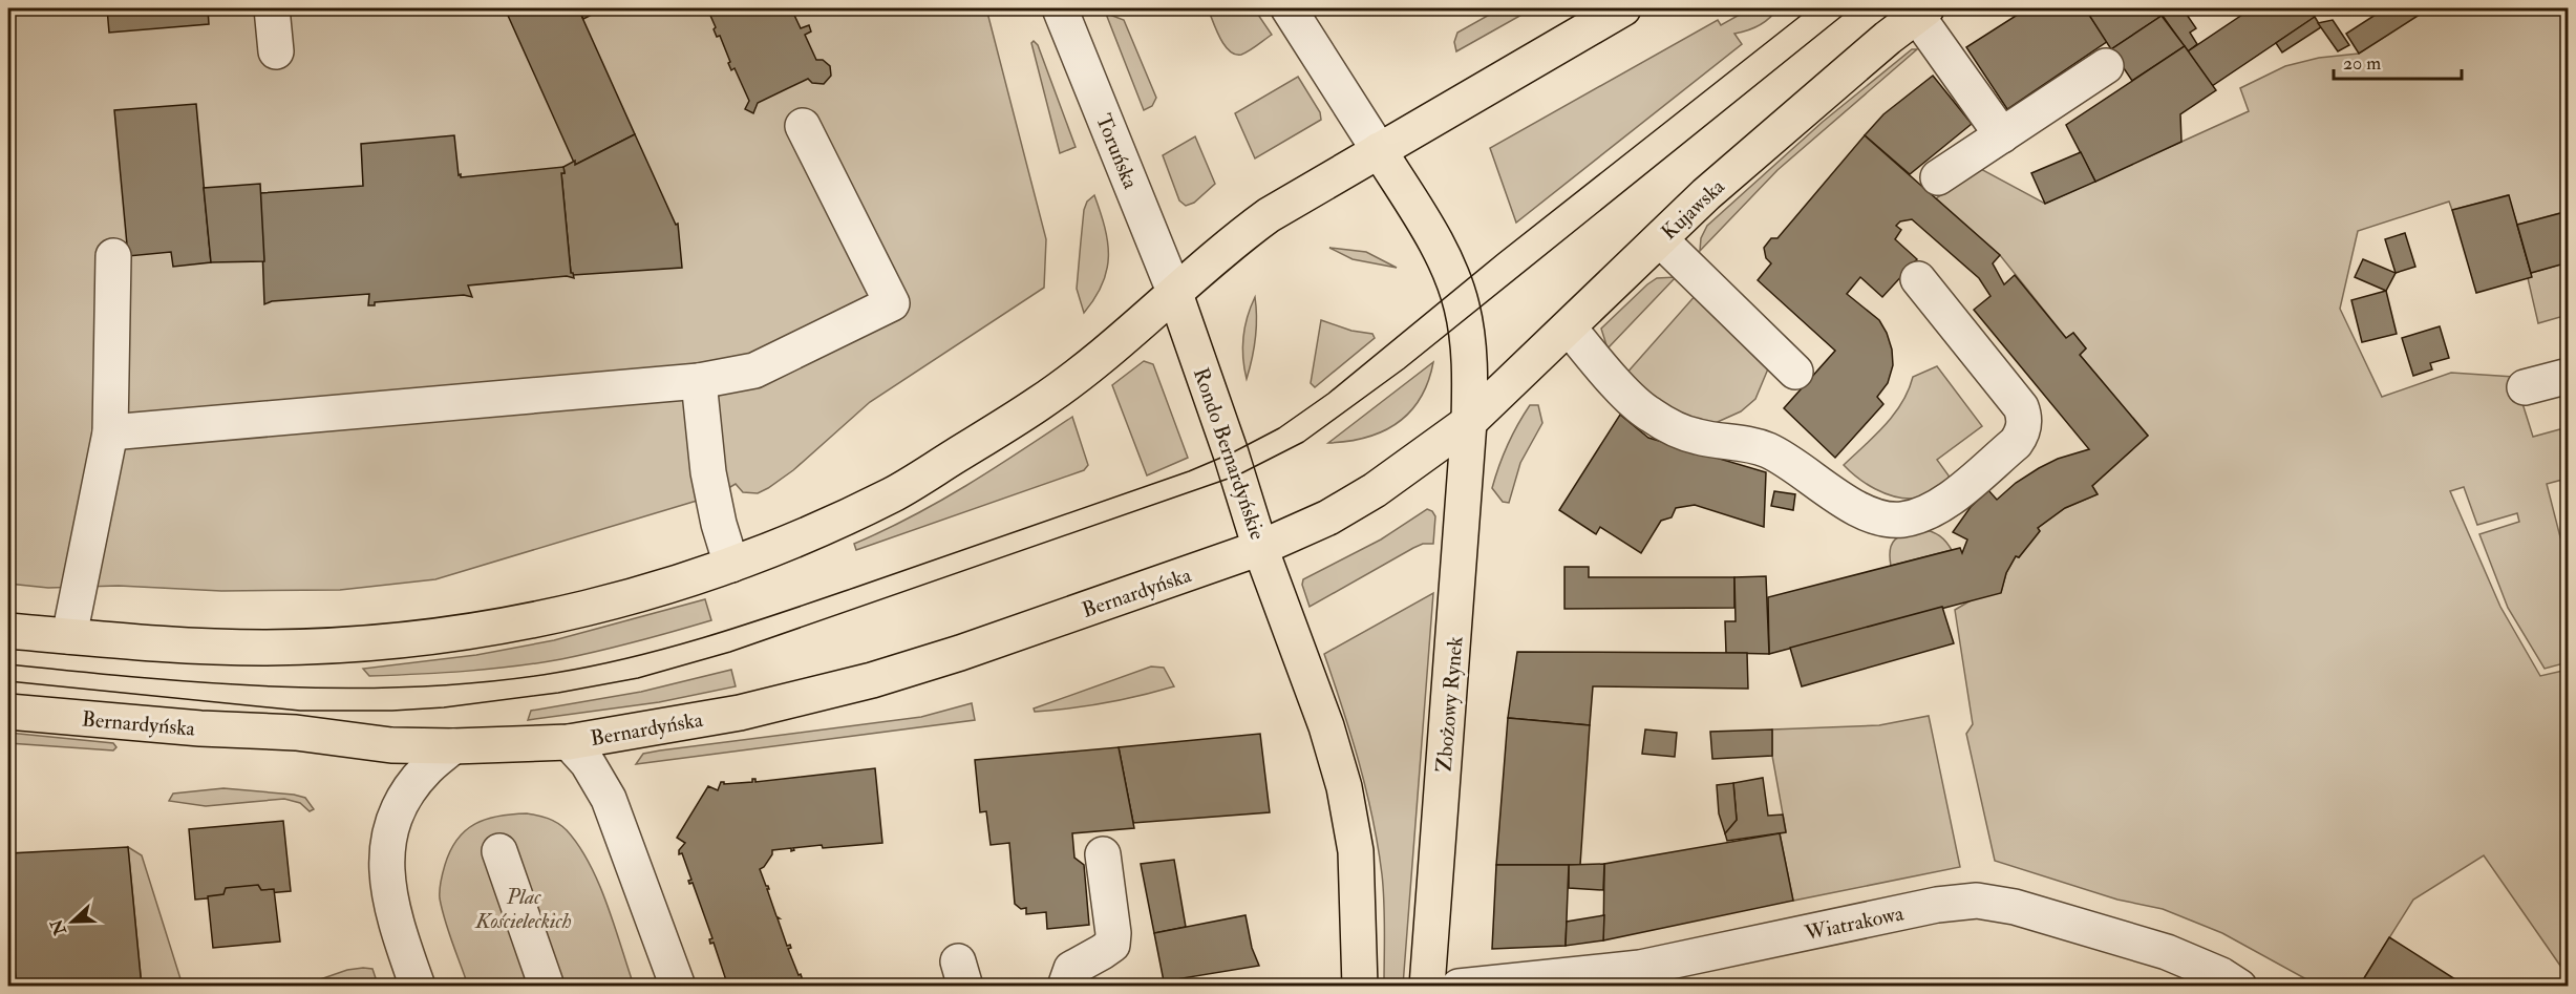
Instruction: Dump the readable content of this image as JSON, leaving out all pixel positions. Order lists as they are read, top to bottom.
{
  "streets": {
    "main road": [
      "Kujawska",
      "Rondo Bernardyńskie",
      "Bernardyńska",
      "Zbożowy Rynek"
    ],
    "street": ["Toruńska", "Wiatrakowa"]
  },
  "crossings": [
    ["Toruńska", "Rondo Bernardyńskie"],
    ["Kujawska", "Rondo Bernardyńskie"],
    ["Kujawska", "Zbożowy Rynek"],
    ["Rondo Bernardyńskie", "Bernardyńska"],
    ["Rondo Bernardyńskie", "Zbożowy Rynek"]
  ],
  "parks": ["Plac Kościeleckich"],
  "scale_bar": "20 m",
  "north": "left"
}
